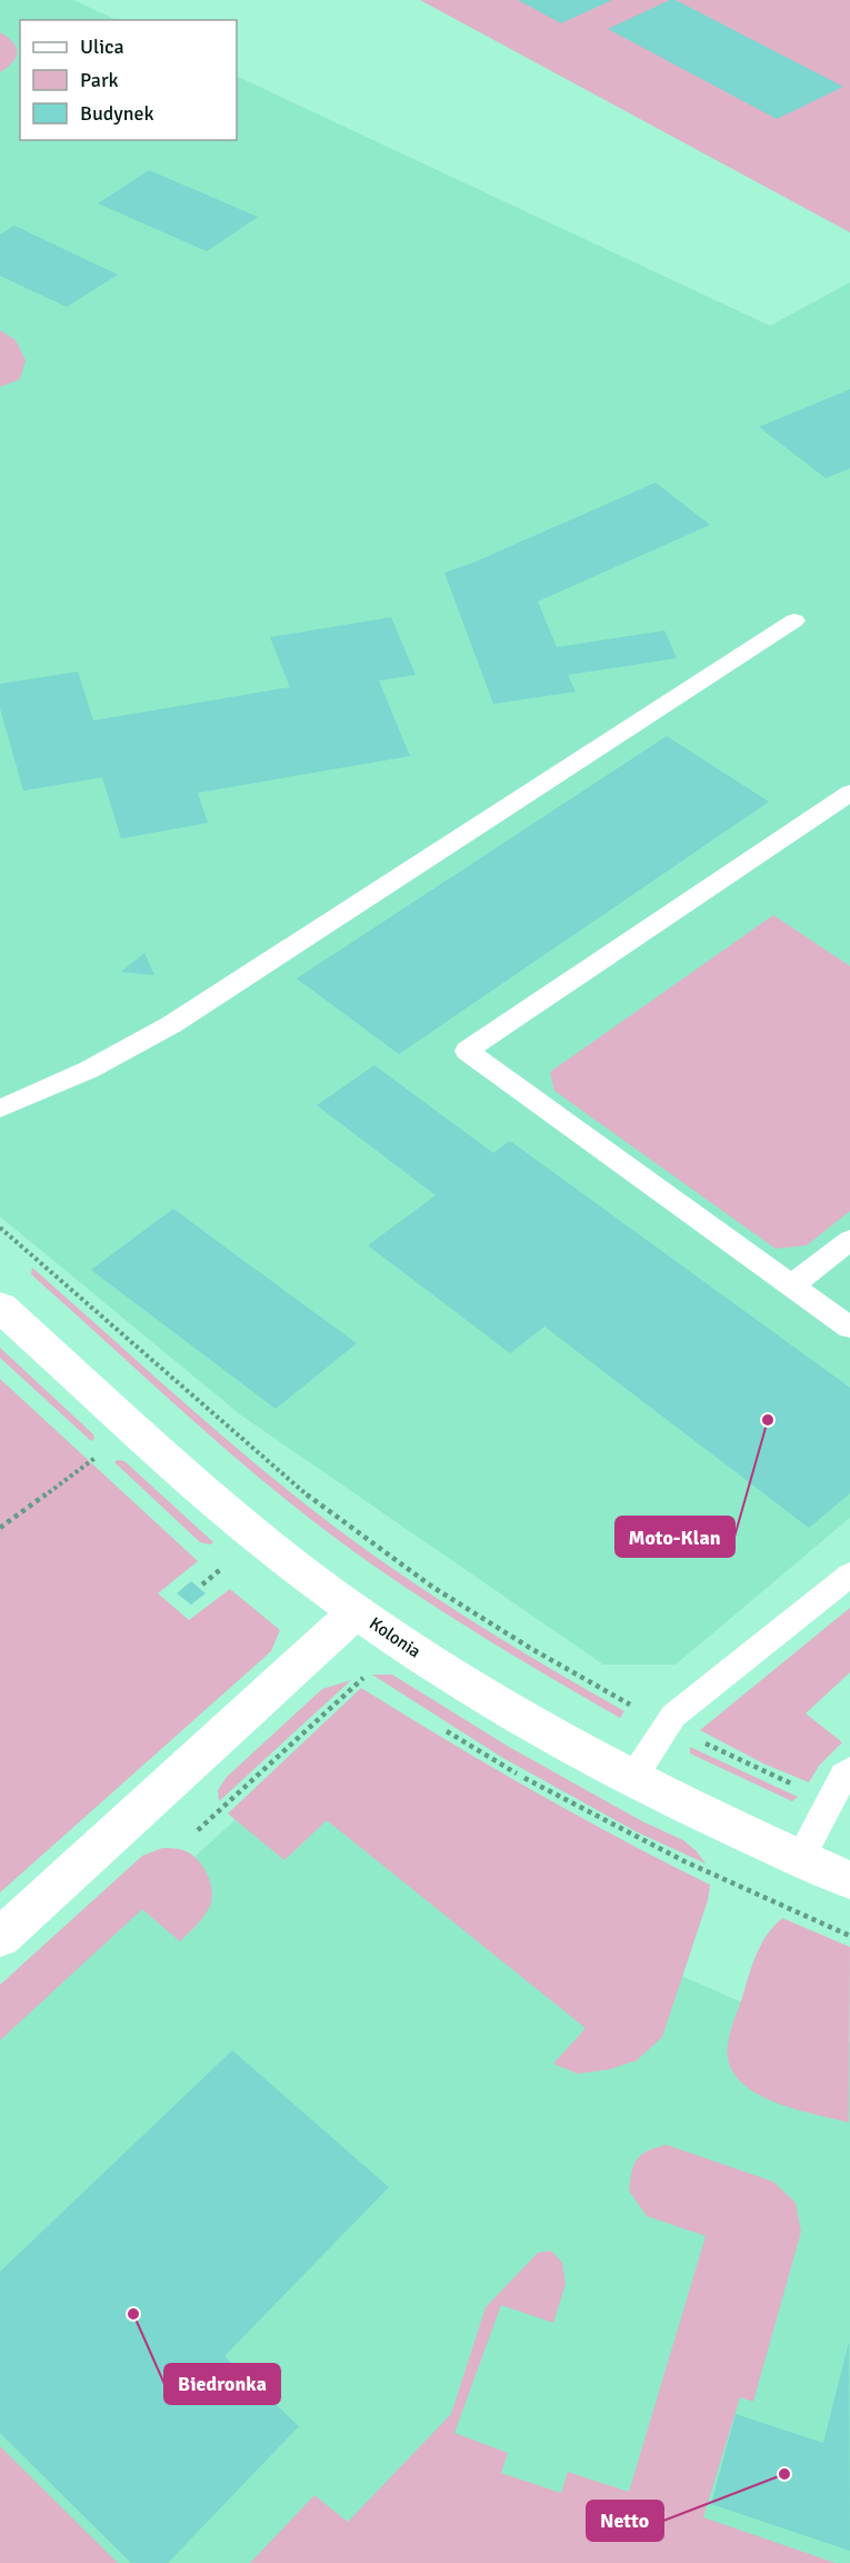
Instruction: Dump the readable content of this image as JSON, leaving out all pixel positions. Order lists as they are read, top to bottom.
{
  "streets": {
    "street": ["Kolonia"]
  },
  "places": ["Moto-Klan", "Biedronka", "Netto"],
  "legend": ["Ulica", "Park", "Budynek"]
}
